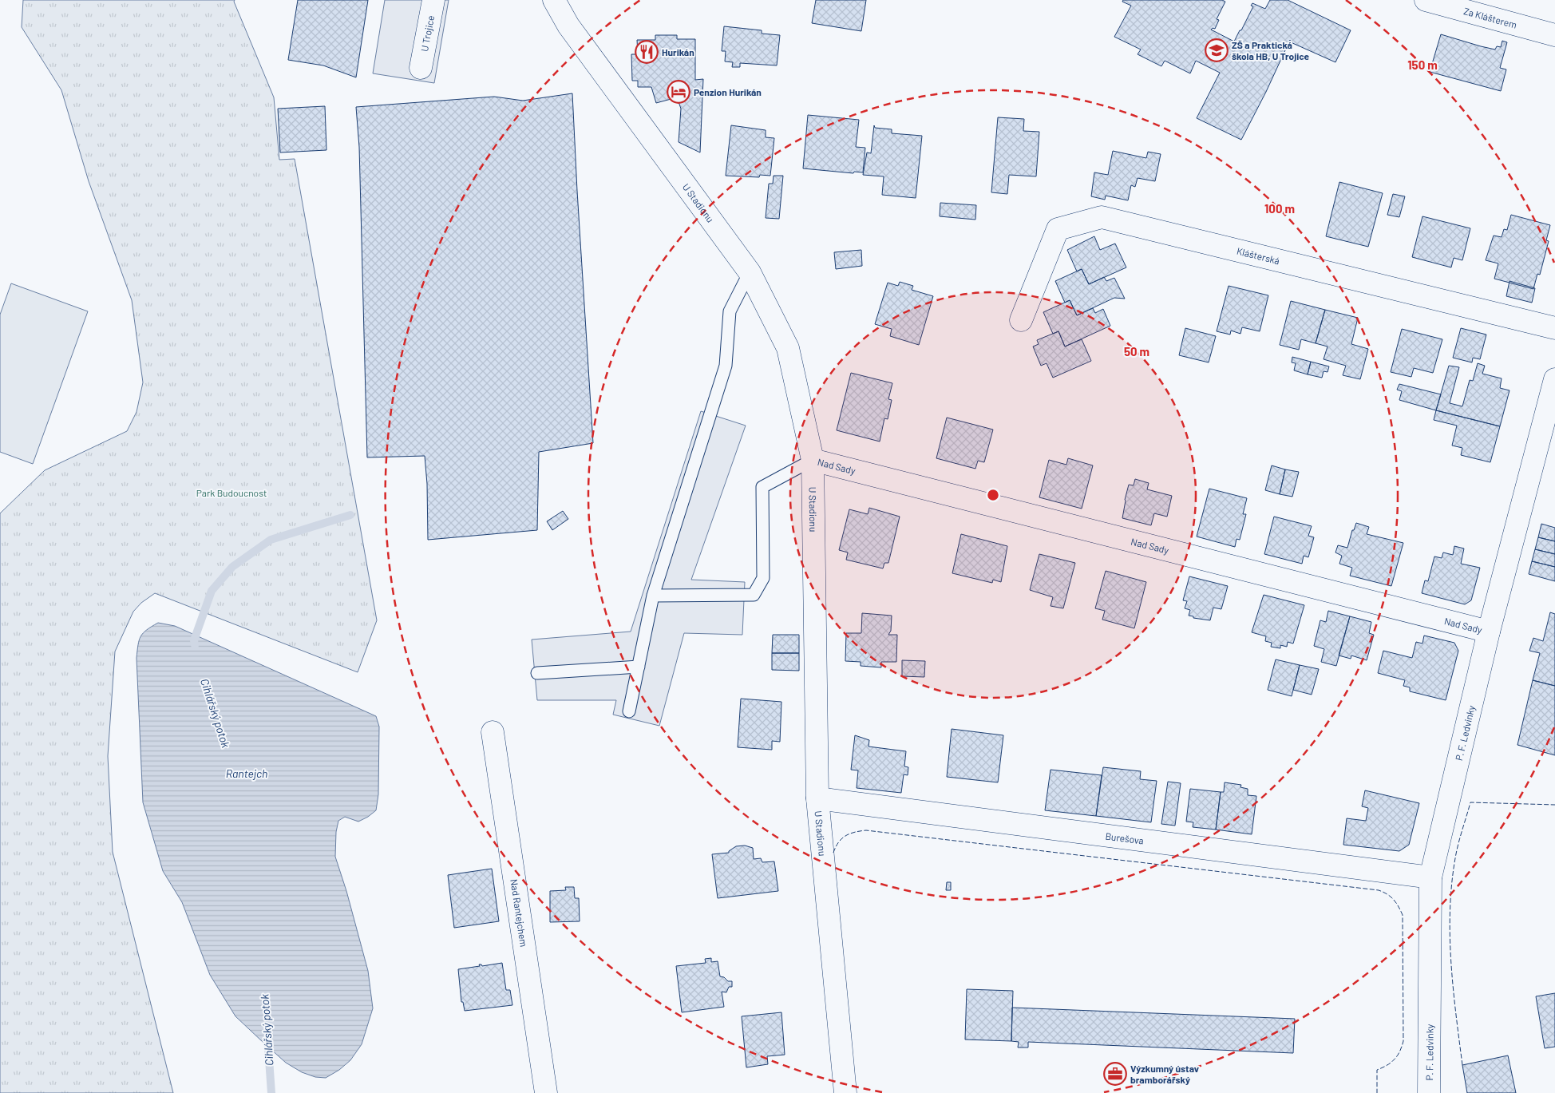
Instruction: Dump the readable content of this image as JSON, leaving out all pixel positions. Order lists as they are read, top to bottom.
{
  "streets": {
    "street": [
      "Za Klášterem",
      "U Trojice",
      "U Stadionu",
      "Klášterská",
      "Nad Sady",
      "P. F. Ledvinky",
      "Burešova",
      "Nad Rantejchem"
    ]
  },
  "crossings": [
    ["U Stadionu", "Nad Sady"],
    ["U Stadionu", "Burešova"],
    ["Nad Sady", "P. F. Ledvinky"],
    ["P. F. Ledvinky", "Burešova"]
  ],
  "water": ["Cihlářský potok", "Rantejch"],
  "parks": ["Park Budoucnost"],
  "places": {
    "school or university": ["ZŠ a Praktická škola HB, U Trojice"],
    "restaurant": ["Hurikán"],
    "hotel": ["Penzion Hurikán"],
    "office": ["Výzkumný ústav bramborářský"]
  },
  "rings": ["150 m", "100 m", "50 m"]
}
